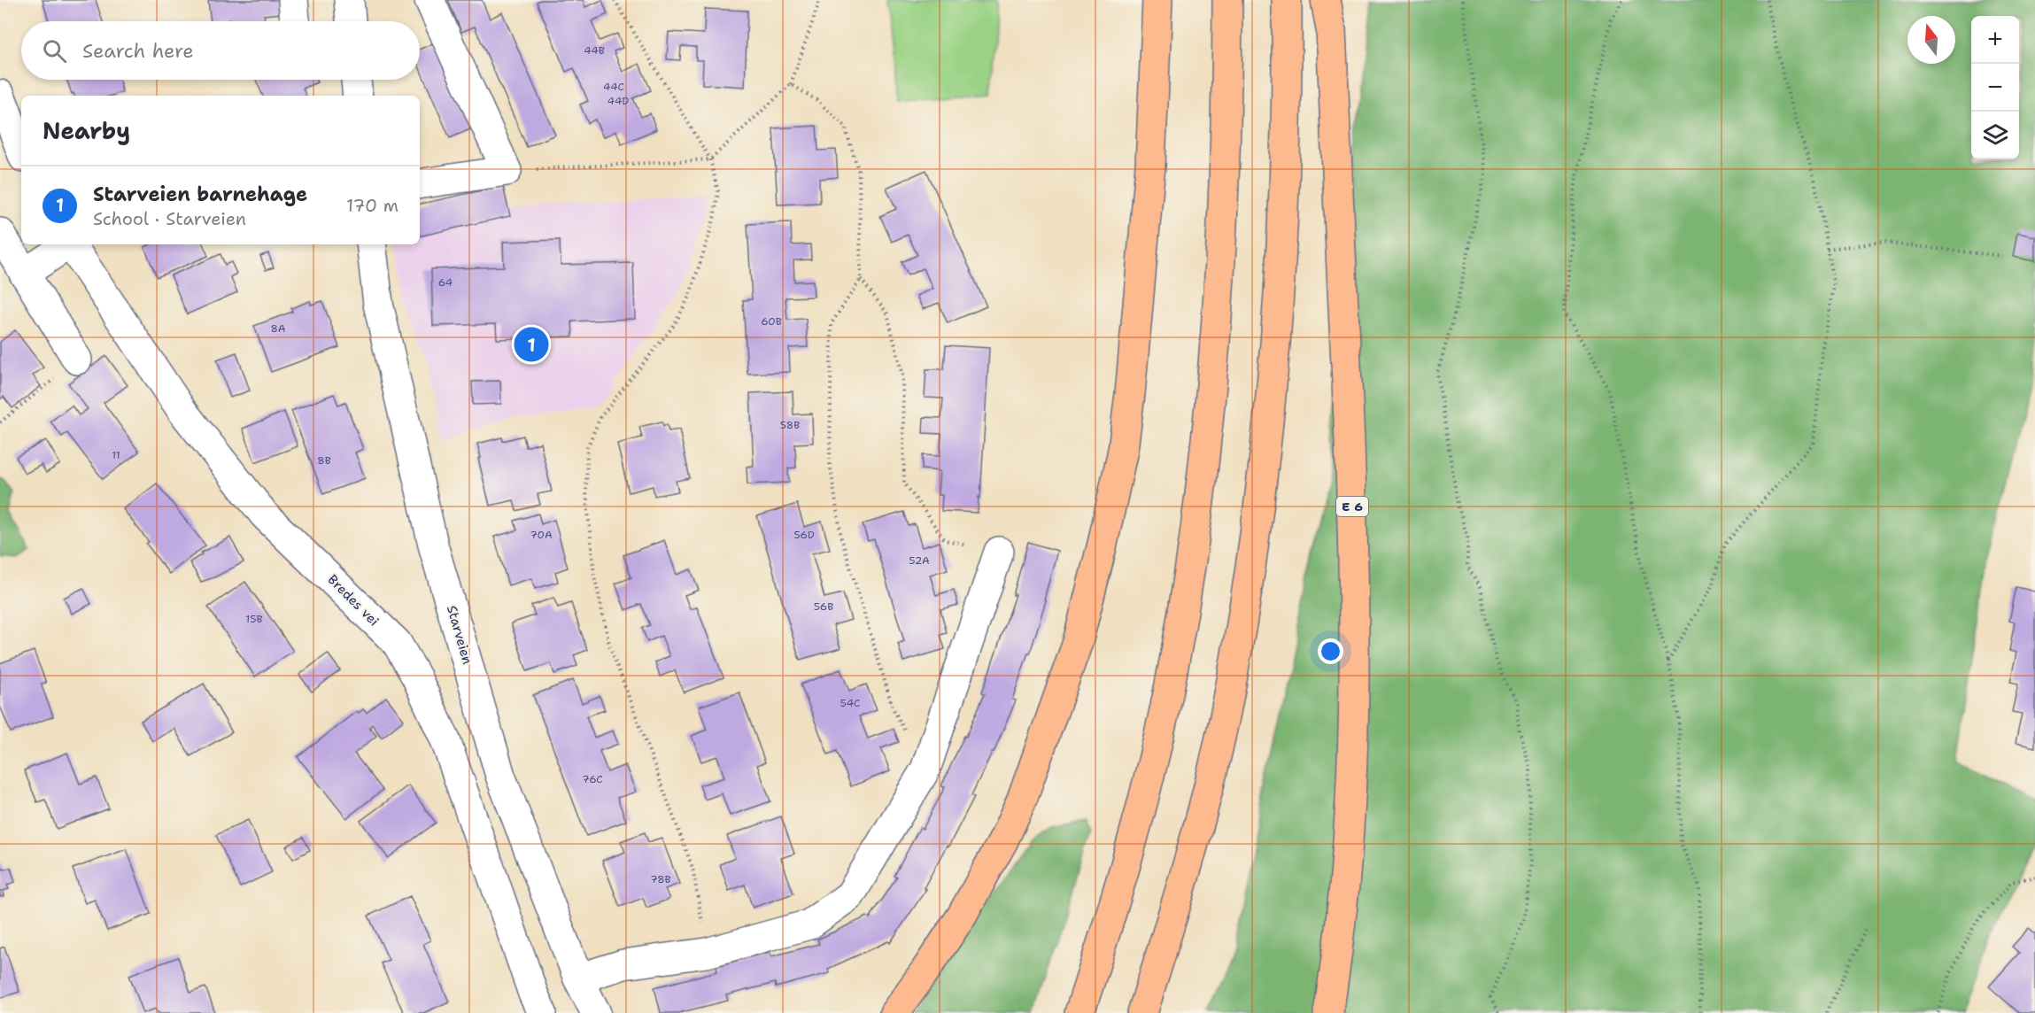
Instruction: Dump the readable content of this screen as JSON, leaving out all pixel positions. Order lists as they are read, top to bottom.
{
  "streets": {
    "highway": ["E 6"],
    "street": ["Bredes vei", "Starveien"]
  },
  "house_numbers": [
    "44B",
    "44C",
    "44D",
    "64",
    "60B",
    "8A",
    "58B",
    "11",
    "8B",
    "70A",
    "56D",
    "52A",
    "56B",
    "15B",
    "54C",
    "76C",
    "78B"
  ],
  "north": "top",
  "page": {
    "map_buttons": ["+", "−"],
    "search": "Search here",
    "heading": "Nearby",
    "list": [
      {
        "mark": "1",
        "name": "Starveien barnehage",
        "note": "School · Starveien",
        "value": "170 m"
      }
    ],
    "pins": "1"
  }
}
